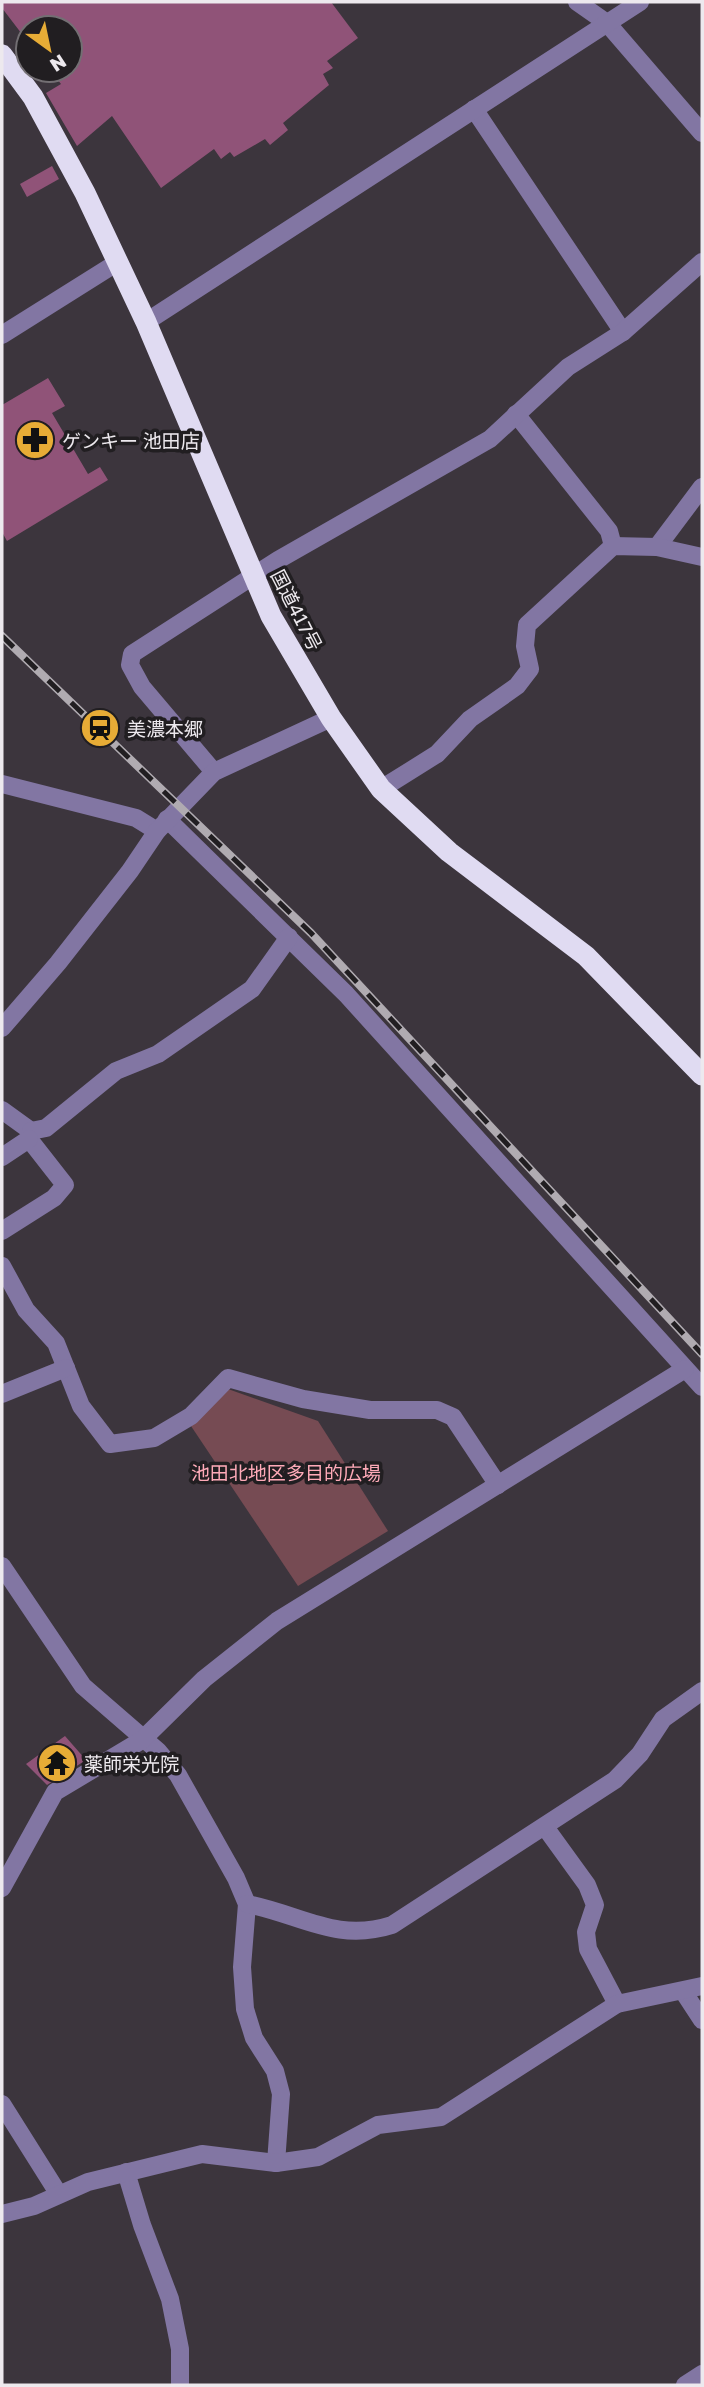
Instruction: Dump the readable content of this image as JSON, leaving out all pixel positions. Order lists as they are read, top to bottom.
{
  "streets": {
    "highway": ["国道417号"]
  },
  "parks": ["池田北地区多目的広場"],
  "places": {
    "pharmacy": ["ゲンキー 池田店"],
    "station": ["美濃本郷"],
    "temple": ["薬師栄光院"]
  },
  "north": "bottom right"
}
